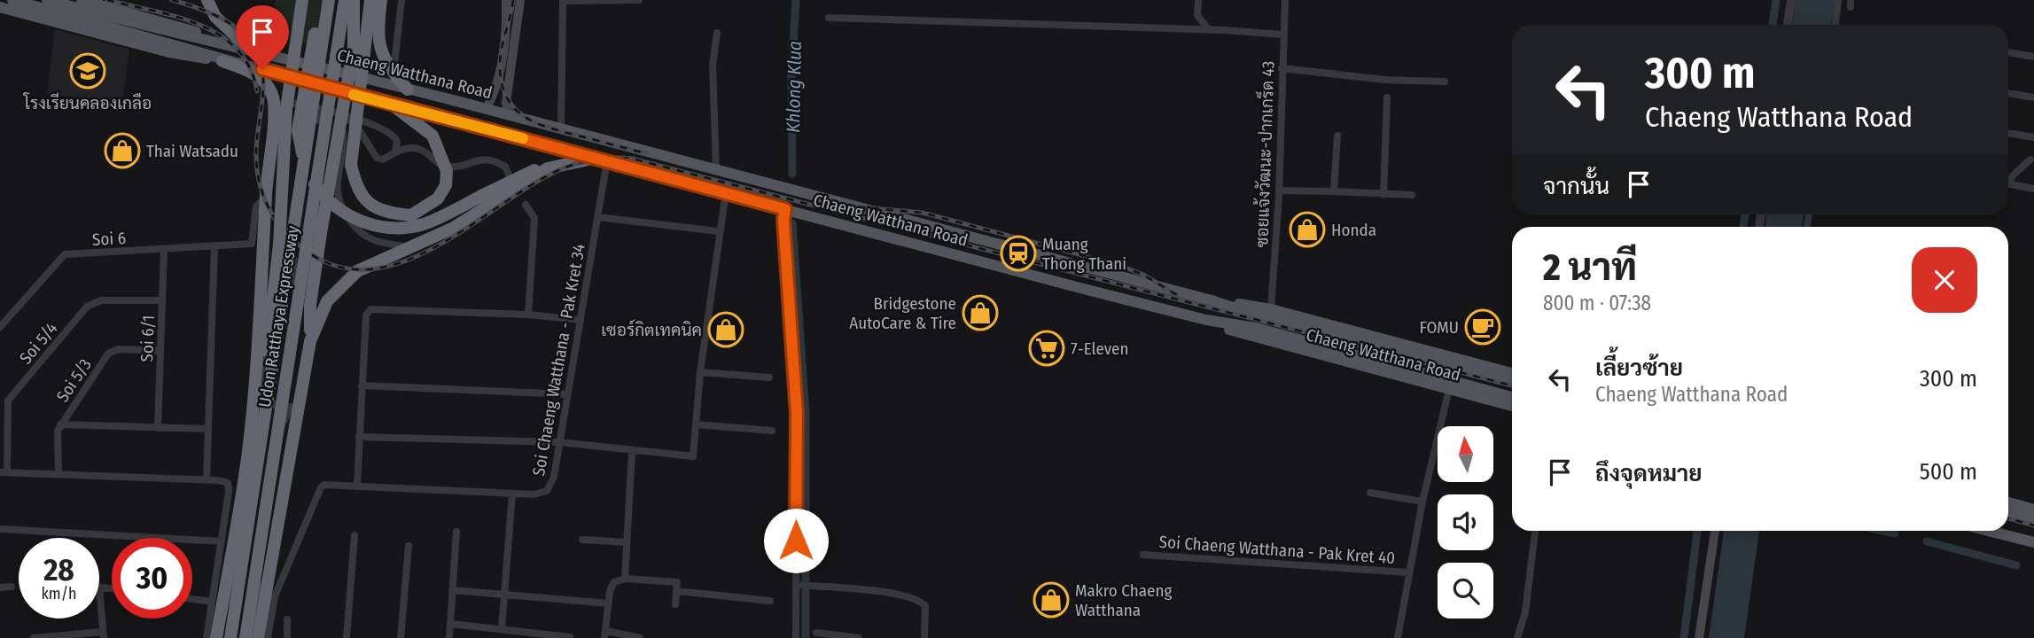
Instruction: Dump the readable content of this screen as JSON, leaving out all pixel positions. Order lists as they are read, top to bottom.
{
  "streets": {
    "highway": ["Udon Ratthaya Expressway"],
    "main road": ["Chaeng Watthana Road"],
    "street": [
      "ซอยแจ้งวัฒนะ-ปากเกร็ด 43",
      "Soi 6",
      "Soi 6/1",
      "Soi 5/4",
      "Soi Chaeng Watthana - Pak Kret 34",
      "Soi 5/3",
      "Soi Chaeng Watthana - Pak Kret 40"
    ]
  },
  "crossings": [
    ["Chaeng Watthana Road", "ซอยแจ้งวัฒนะ-ปากเกร็ด 43"],
    ["Chaeng Watthana Road", "Soi Chaeng Watthana - Pak Kret 34"],
    ["Chaeng Watthana Road", "Soi Chaeng Watthana - Pak Kret 40"],
    ["Soi 6", "Soi 6/1"],
    ["Soi 6/1", "Soi 5/4"],
    ["Soi 6/1", "Soi 5/3"]
  ],
  "water": ["Khlong Klua"],
  "places": {
    "school or university": ["โรงเรียนคลองเกลือ"],
    "shop": [
      "Thai Watsadu",
      "Honda",
      "Bridgestone AutoCare & Tire",
      "เซอร์กิตเทคนิค",
      "Makro Chaeng Watthana"
    ],
    "station": ["Muang Thong Thani"],
    "cafe": ["FOMU"],
    "supermarket": ["7-Eleven"]
  },
  "north": "top",
  "page": {
    "turn": ["300 m", "Chaeng Watthana Road"],
    "then": "จากนั้น",
    "heading": ["2 นาที", "800 m · 07:38"],
    "list": [
      {
        "name": "เลี้ยวซ้าย",
        "note": "Chaeng Watthana Road",
        "value": "300 m"
      },
      {
        "name": "ถึงจุดหมาย",
        "value": "500 m"
      }
    ],
    "speed": "28 km/h",
    "limit": "30"
  }
}
